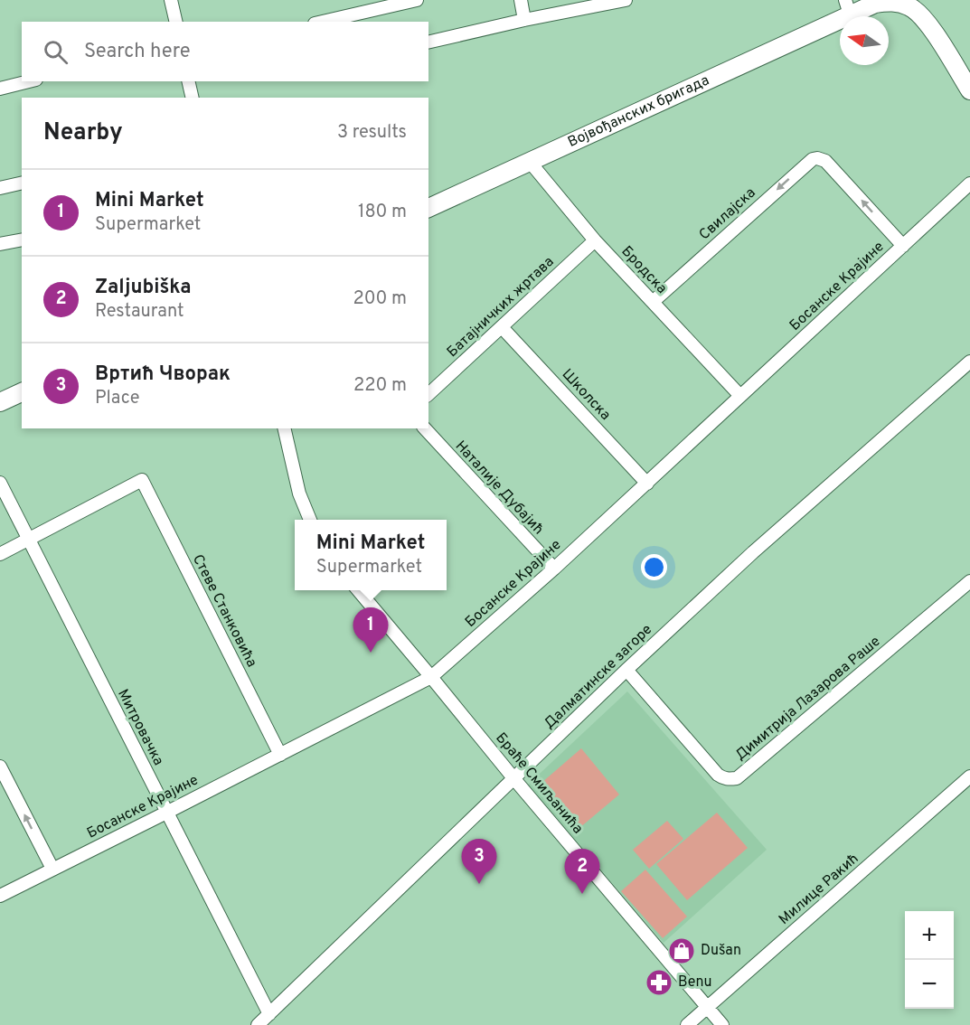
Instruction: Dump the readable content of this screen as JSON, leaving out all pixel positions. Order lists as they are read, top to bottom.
{
  "streets": {
    "street": [
      "Војвођанских бригада",
      "Свилајска",
      "Бродска",
      "Босанске Крајине",
      "Батајничких жртава",
      "Школска",
      "Наталије Дубајић",
      "Стеве Станковића",
      "Далматинске загоре",
      "Димитрија Лазарова Раше",
      "Митровачка",
      "Браће Смиљанића",
      "Милице Ракић"
    ]
  },
  "crossings": [
    ["Војвођанских бригада", "Бродска"],
    ["Свилајска", "Бродска"],
    ["Свилајска", "Босанске Крајине"],
    ["Бродска", "Босанске Крајине"],
    ["Бродска", "Батајничких жртава"],
    ["Босанске Крајине", "Школска"],
    ["Босанске Крајине", "Наталије Дубајић"],
    ["Босанске Крајине", "Стеве Станковића"],
    ["Босанске Крајине", "Митровачка"],
    ["Босанске Крајине", "Браће Смиљанића"],
    ["Батајничких жртава", "Школска"],
    ["Стеве Станковића", "Митровачка"],
    ["Далматинске загоре", "Димитрија Лазарова Раше"],
    ["Далматинске загоре", "Митровачка"],
    ["Далматинске загоре", "Браће Смиљанића"],
    ["Браће Смиљанића", "Милице Ракић"]
  ],
  "places": {
    "shop": ["Dušan"],
    "pharmacy": ["Benu"]
  },
  "north": "left",
  "page": {
    "search": "Search here",
    "heading": ["Nearby", "3 results"],
    "list": [
      {
        "mark": "1",
        "name": "Mini Market",
        "note": "Supermarket",
        "value": "180 m"
      },
      {
        "mark": "2",
        "name": "Zaljubiška",
        "note": "Restaurant",
        "value": "200 m"
      },
      {
        "mark": "3",
        "name": "Вртић Чворак",
        "note": "Place",
        "value": "220 m"
      }
    ],
    "popup": ["Mini Market", "Supermarket"],
    "pins": ["1", "3", "2"],
    "map_buttons": ["+", "−"]
  }
}
